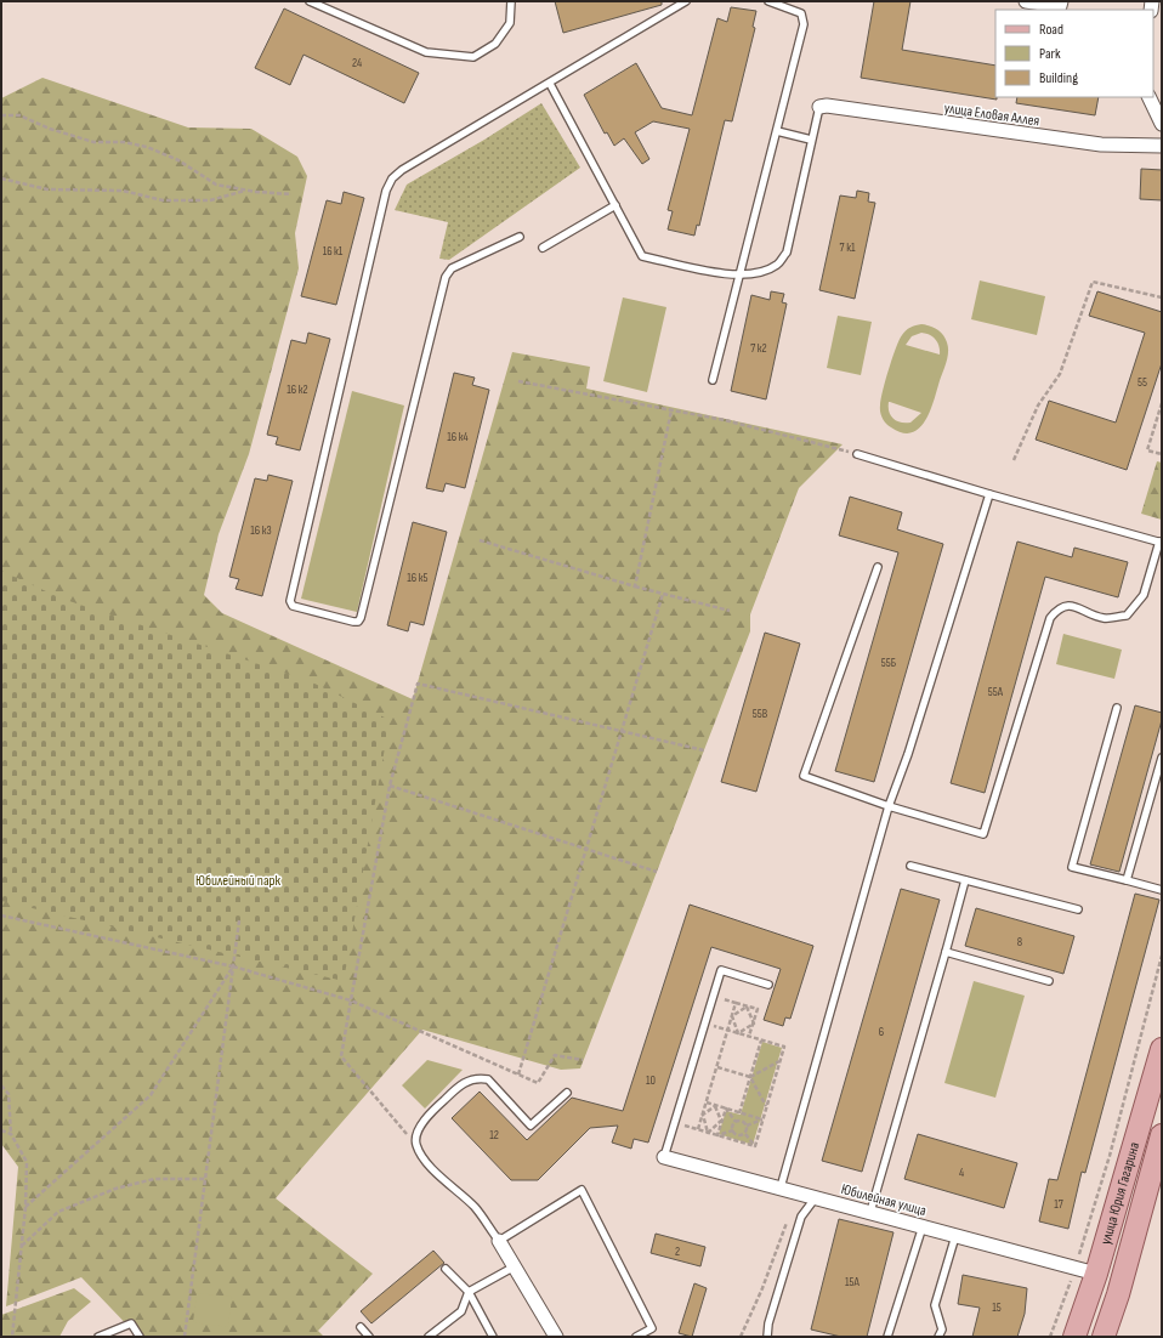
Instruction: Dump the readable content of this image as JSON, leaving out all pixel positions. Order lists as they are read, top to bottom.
{
  "streets": {
    "main road": ["улица Юрия Гагарина"],
    "street": ["улица Еловая Аллея", "Юбилейная улица"]
  },
  "crossings": [
    ["улица Юрия Гагарина", "Юбилейная улица"]
  ],
  "parks": ["Юбилейный парк"],
  "house_numbers": [
    "24",
    "7 к1",
    "16 к1",
    "7 к2",
    "55",
    "16 к2",
    "16 к4",
    "16 к3",
    "16 к5",
    "55Б",
    "55А",
    "55В",
    "8",
    "6",
    "10",
    "12",
    "4",
    "17",
    "2",
    "15А",
    "15"
  ],
  "legend": ["Road", "Park", "Building"]
}
